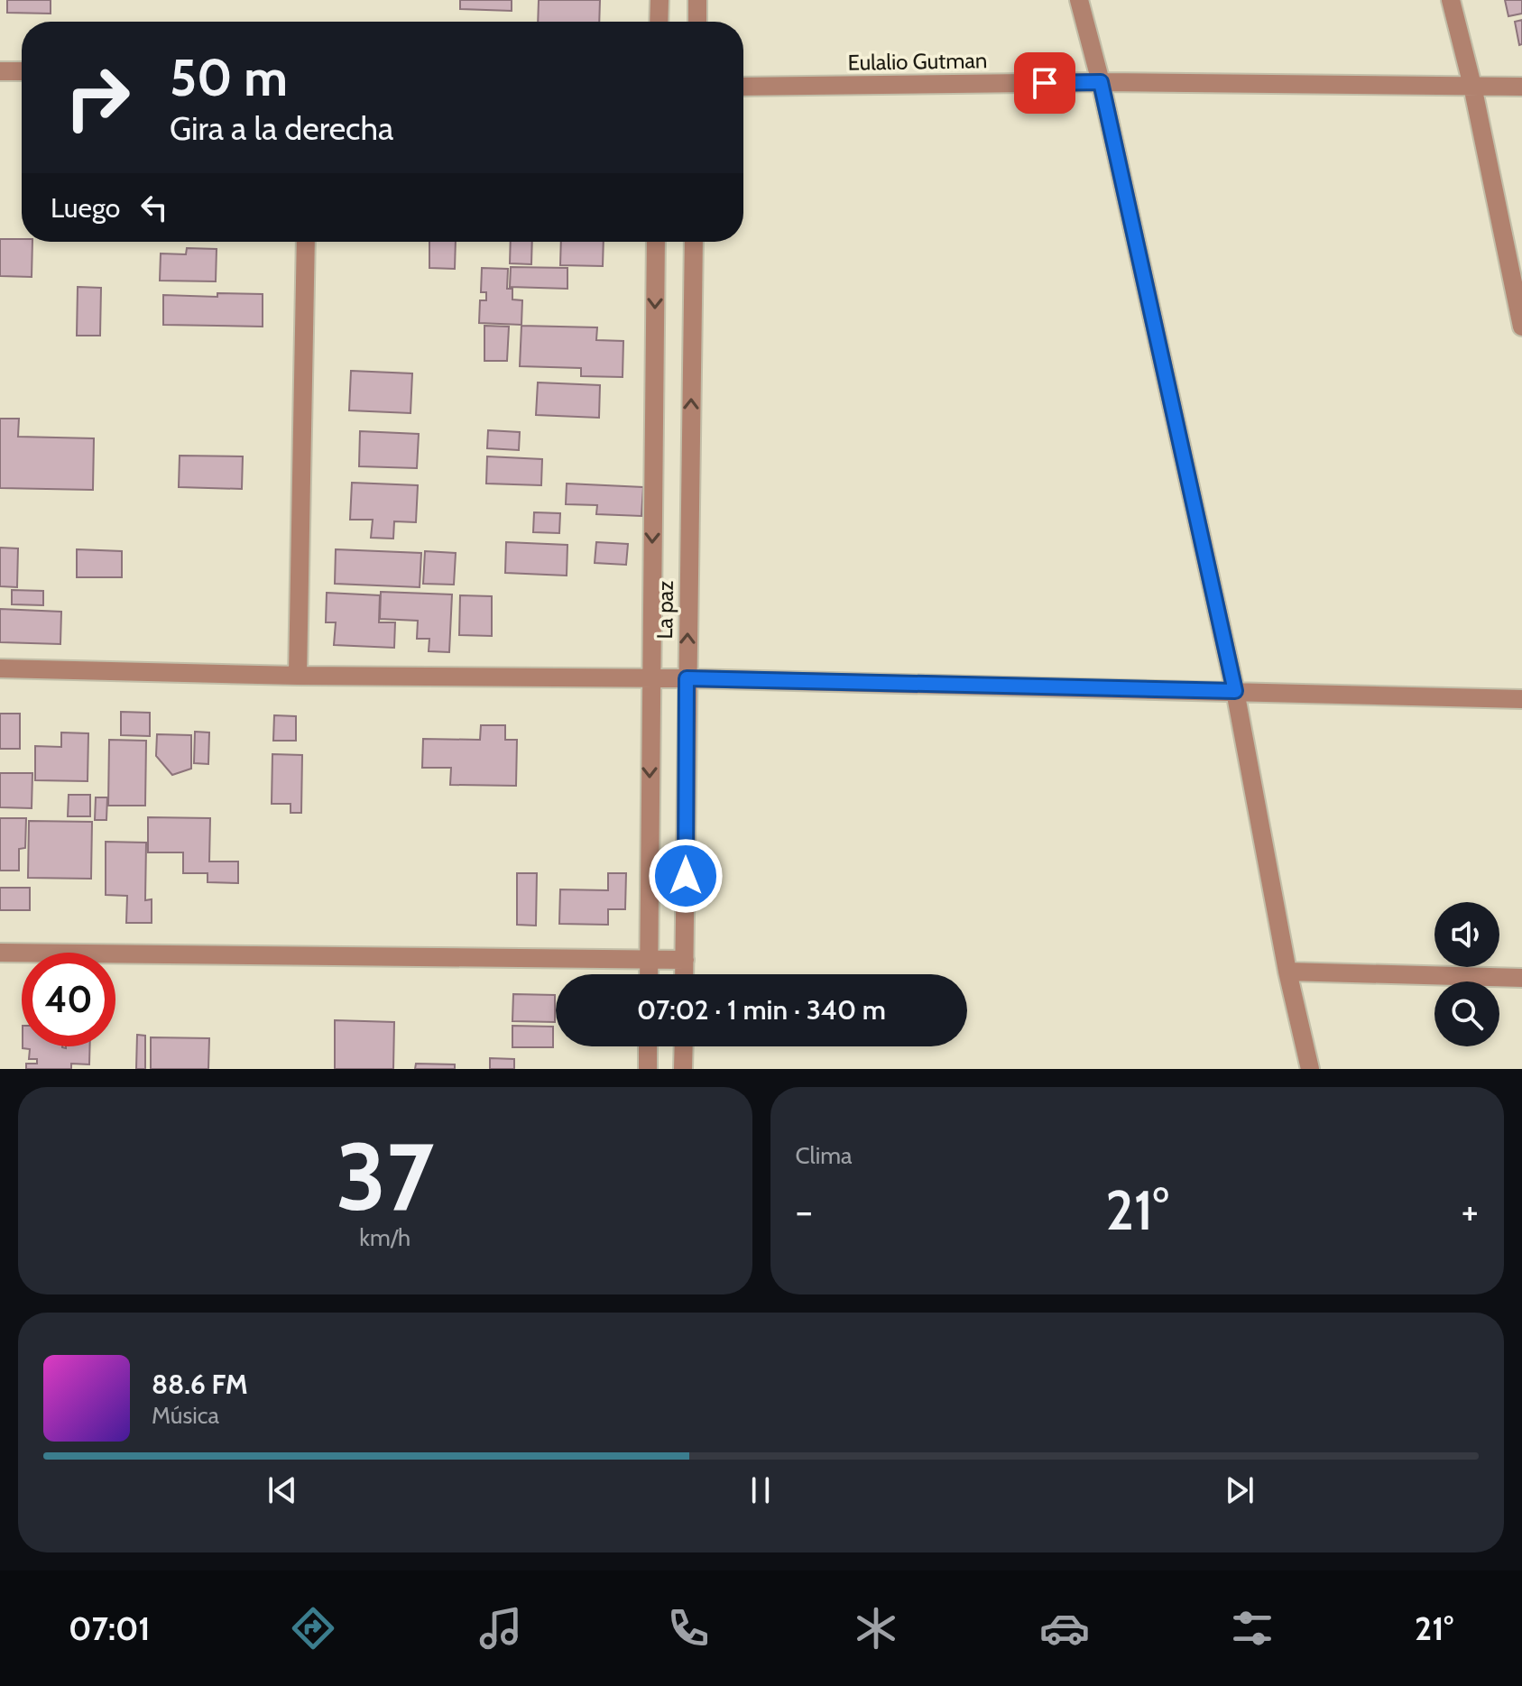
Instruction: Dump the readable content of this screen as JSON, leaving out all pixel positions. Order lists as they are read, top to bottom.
{
  "streets": {
    "street": ["Eulalio Gutman", "La paz"]
  },
  "page": {
    "turn": ["50 m", "Gira a la derecha"],
    "then": "Luego",
    "limit": "40",
    "trip": "07:02 · 1 min · 340 m",
    "tile": [
      ["37", "km/h"],
      "Clima"
    ],
    "heat": ["−", "21°", "+"],
    "song": ["88.6 FM", "Música"],
    "tabs": ["07:01", "21°"]
  }
}
